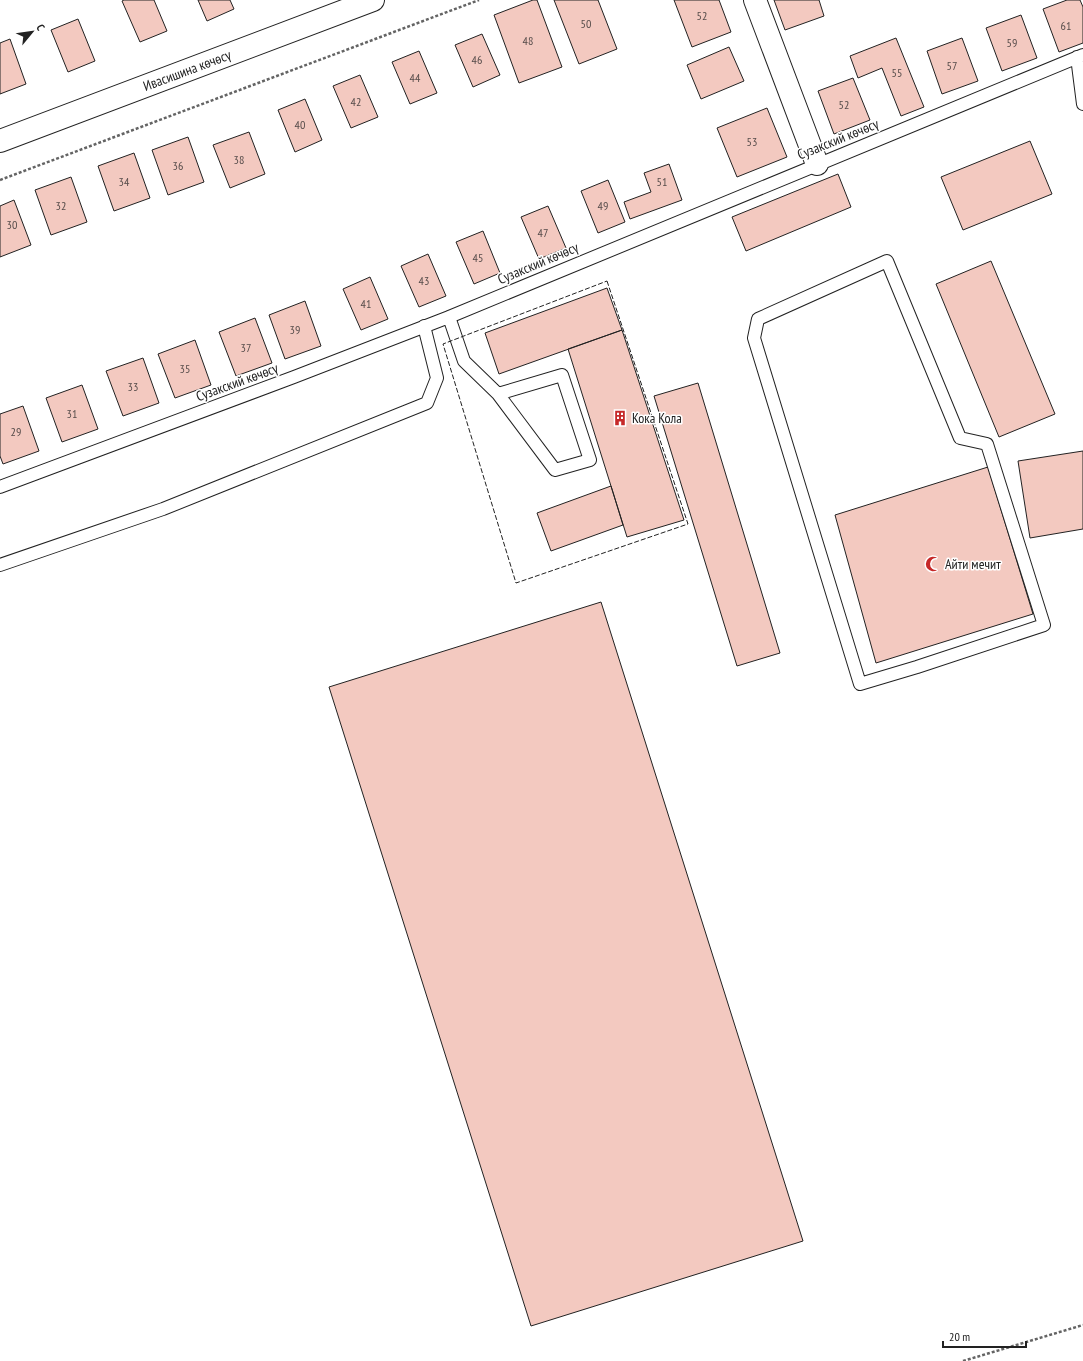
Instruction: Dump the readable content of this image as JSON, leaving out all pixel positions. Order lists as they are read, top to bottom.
{
  "streets": {
    "street": ["Ивасишина көчөсү"],
    "lane": ["Сузакский көчөсү"]
  },
  "places": {
    "building": ["Кока Кола"],
    "mosque": ["Айти мечит"]
  },
  "house_numbers": [
    "52",
    "50",
    "61",
    "48",
    "59",
    "46",
    "57",
    "55",
    "44",
    "42",
    "52",
    "40",
    "53",
    "38",
    "36",
    "34",
    "51",
    "32",
    "49",
    "30",
    "47",
    "45",
    "43",
    "41",
    "39",
    "37",
    "35",
    "33",
    "31",
    "29"
  ],
  "scale_bar": "20 m",
  "north": "top right"
}
